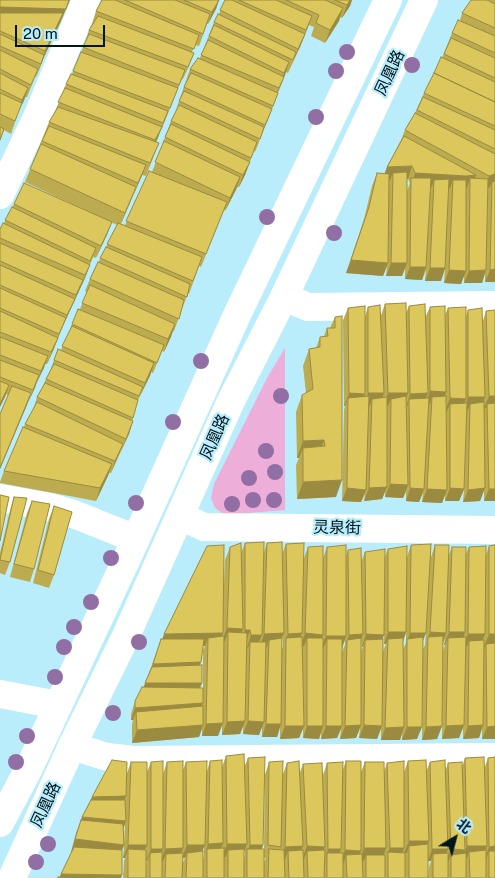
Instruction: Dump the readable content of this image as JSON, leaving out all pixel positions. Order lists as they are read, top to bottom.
{
  "streets": {
    "main road": ["凤凰路", "灵泉街"]
  },
  "crossings": [
    ["凤凰路", "灵泉街"]
  ],
  "scale_bar": "20 m",
  "north": "top right"
}
